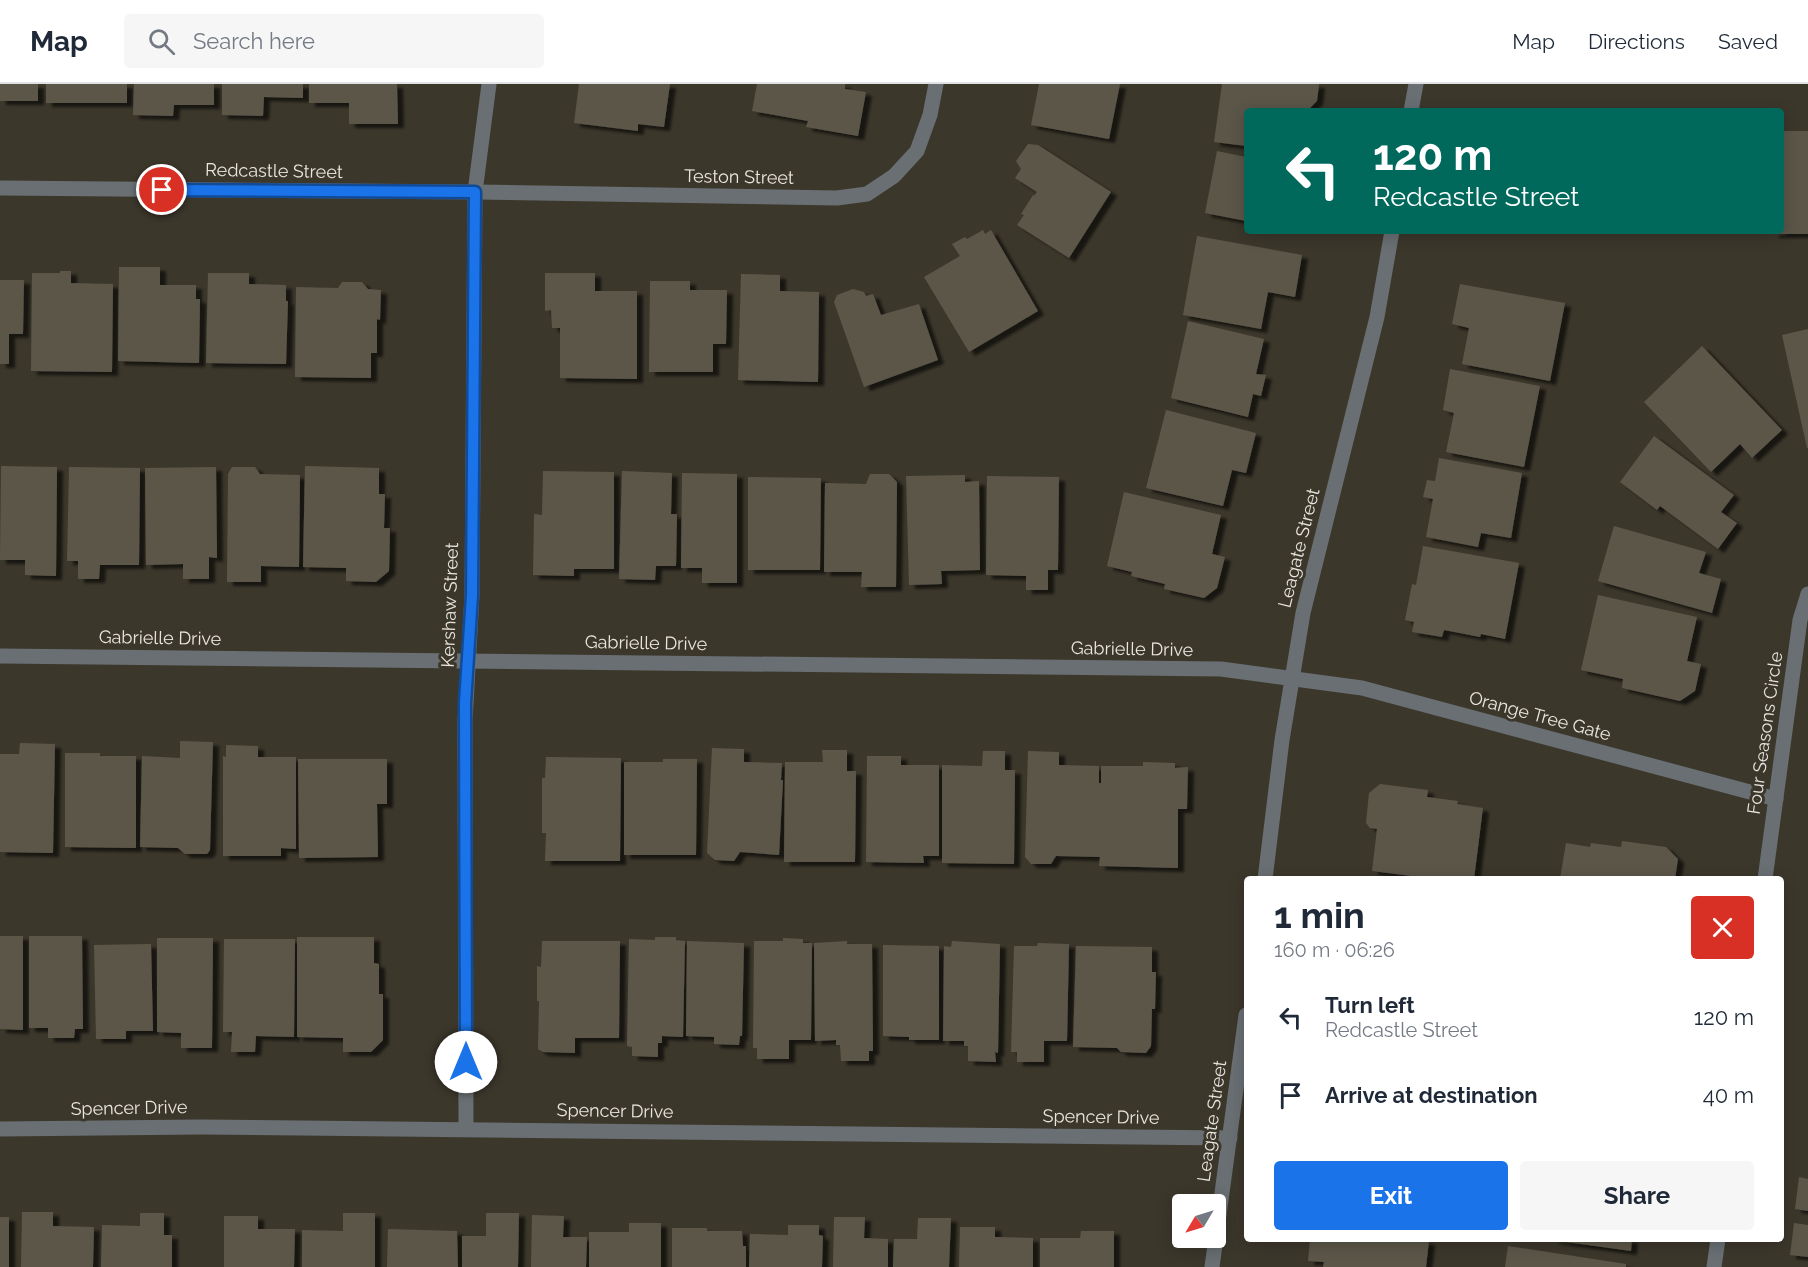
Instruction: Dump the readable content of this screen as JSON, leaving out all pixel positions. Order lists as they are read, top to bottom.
{
  "streets": {
    "street": [
      "Redcastle Street",
      "Teston Street",
      "Leagate Street",
      "Kershaw Street",
      "Gabrielle Drive",
      "Orange Tree Gate",
      "Four Seasons Circle",
      "Spencer Drive"
    ]
  },
  "crossings": [
    ["Redcastle Street", "Teston Street"],
    ["Redcastle Street", "Kershaw Street"],
    ["Teston Street", "Kershaw Street"],
    ["Leagate Street", "Gabrielle Drive"],
    ["Leagate Street", "Orange Tree Gate"],
    ["Leagate Street", "Spencer Drive"],
    ["Kershaw Street", "Gabrielle Drive"],
    ["Kershaw Street", "Spencer Drive"],
    ["Gabrielle Drive", "Orange Tree Gate"],
    ["Orange Tree Gate", "Four Seasons Circle"]
  ],
  "north": "bottom left",
  "page": {
    "header": "Map",
    "search": "Search here",
    "nav": ["Map", "Directions", "Saved"],
    "turn": ["120 m", "Redcastle Street"],
    "heading": ["1 min", "160 m · 06:26"],
    "list": [
      {
        "name": "Turn left",
        "note": "Redcastle Street",
        "value": "120 m"
      },
      {
        "name": "Arrive at destination",
        "value": "40 m"
      }
    ],
    "buttons": ["Exit", "Share"]
  }
}
